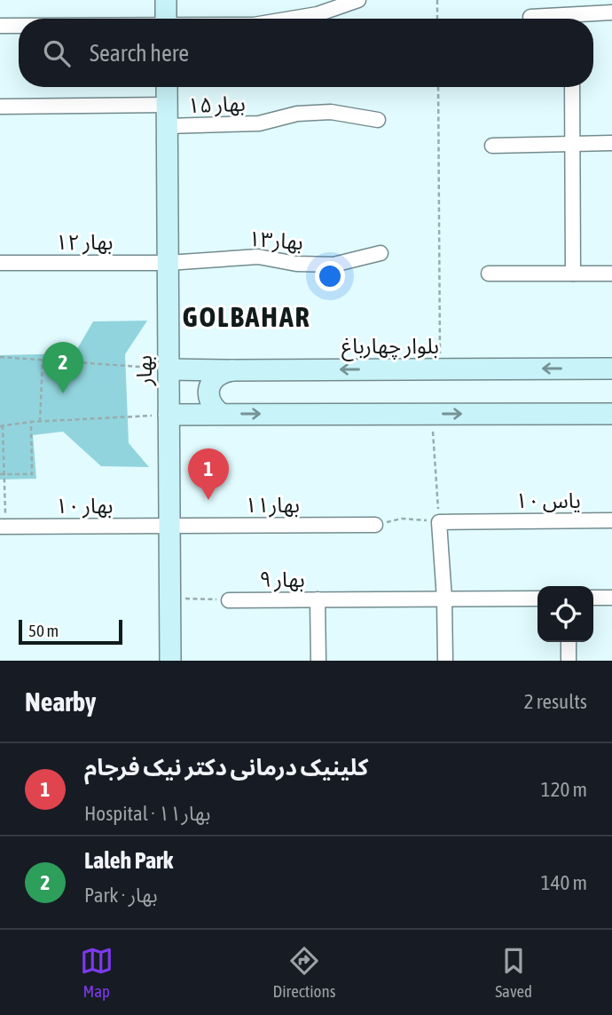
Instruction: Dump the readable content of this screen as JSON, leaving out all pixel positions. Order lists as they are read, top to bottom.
{
  "streets": {
    "street": [
      "بهار ۱۵",
      "بهار۱۳",
      "بهار ۱۲",
      "بلوار چهارباغ",
      "بهار",
      "یاس ۱۰",
      "بهار۱۱",
      "بهار ۱۰",
      "بهار ۹"
    ]
  },
  "crossings": [
    ["بهار ۱۵", "بهار"],
    ["بهار۱۳", "بهار ۱۲"],
    ["بهار۱۳", "بهار"],
    ["بهار ۱۲", "بهار"],
    ["بلوار چهارباغ", "بهار"],
    ["بهار", "بهار۱۱"],
    ["بهار", "بهار ۱۰"],
    ["بهار", "بهار ۹"],
    ["بهار۱۱", "بهار ۱۰"]
  ],
  "districts": ["GOLBAHAR"],
  "scale_bar": "50 m",
  "page": {
    "search": "Search here",
    "pins": ["2", "1"],
    "scale": "50 m",
    "heading": ["Nearby", "2 results"],
    "list": [
      {
        "mark": "1",
        "name": "کلینیک درمانی دکتر نیک فرجام",
        "note": "Hospital · بهار۱۱",
        "value": "120 m"
      },
      {
        "mark": "2",
        "name": "Laleh Park",
        "note": "Park · بهار",
        "value": "140 m"
      }
    ],
    "nav": ["Map", "Directions", "Saved"]
  }
}
